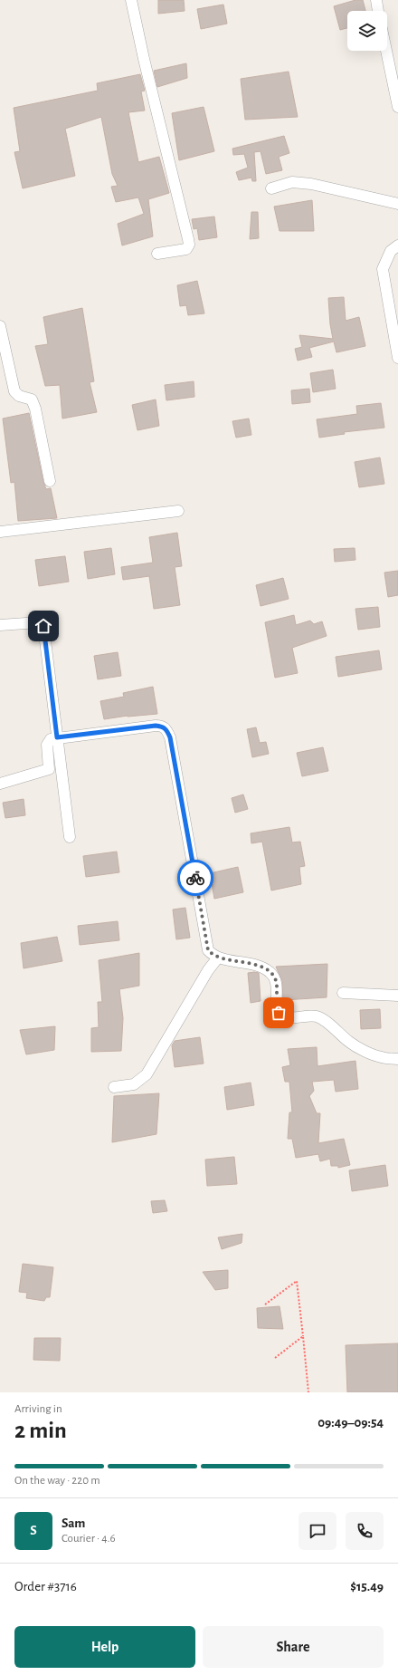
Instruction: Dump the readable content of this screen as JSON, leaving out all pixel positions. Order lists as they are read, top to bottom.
{
  "page": {
    "heading": ["2 min", "Arriving in", "09:49–09:54"],
    "panel": [
      "Sam",
      "Courier · 4.6",
      "Order #3716",
      "$15.49"
    ],
    "bar": "On the way · 220 m",
    "round": "S",
    "buttons": ["Help", "Share"]
  }
}
